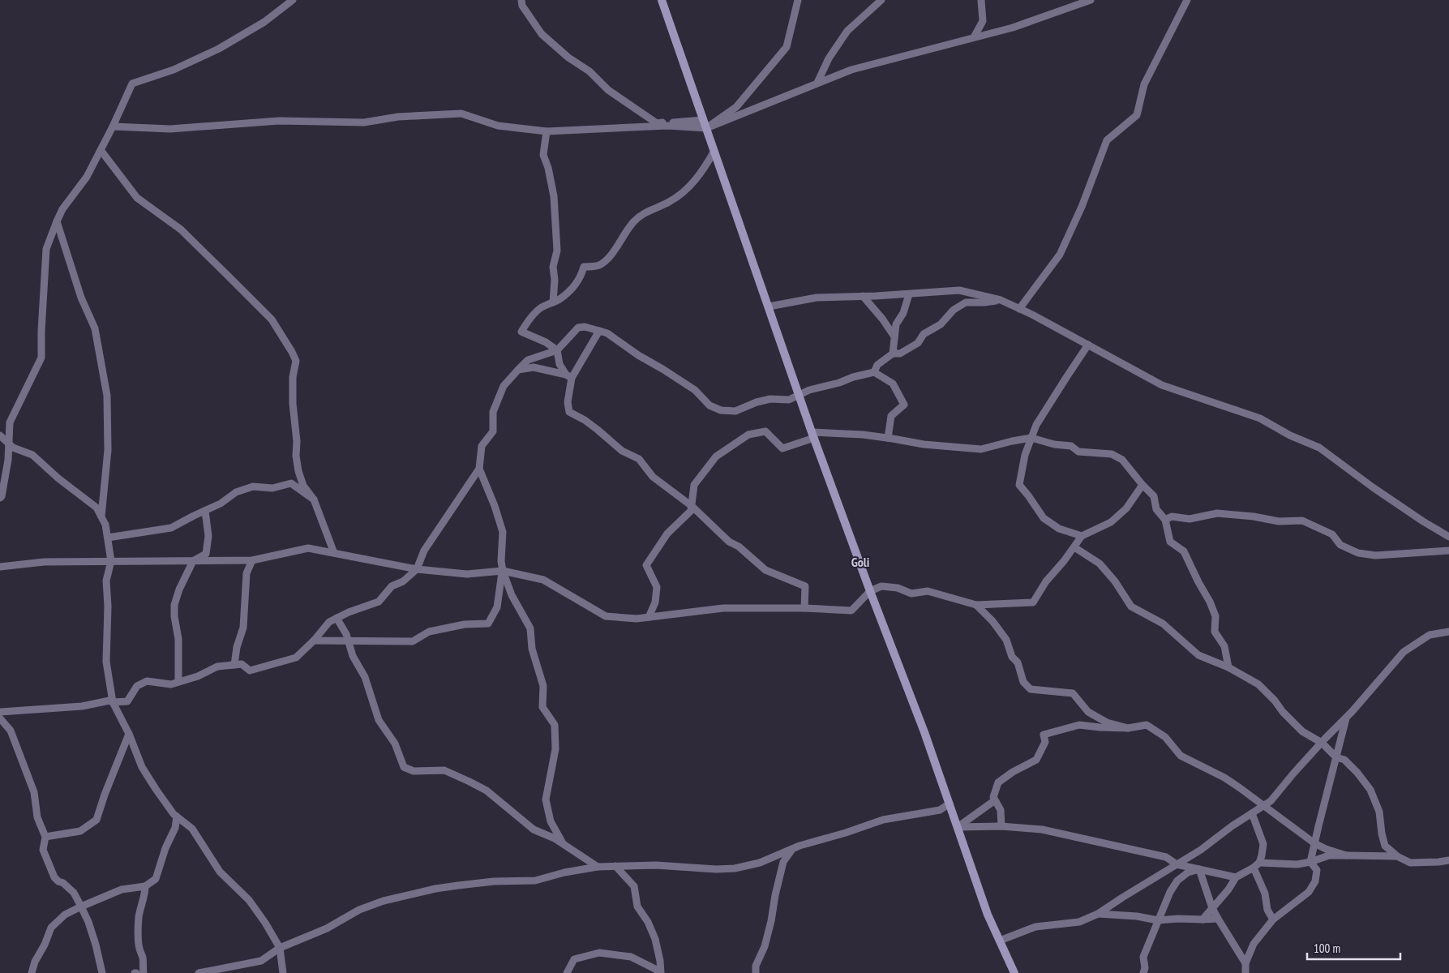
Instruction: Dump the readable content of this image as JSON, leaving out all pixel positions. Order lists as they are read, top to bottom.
{
  "districts": ["Goli"],
  "scale_bar": "100 m"
}
